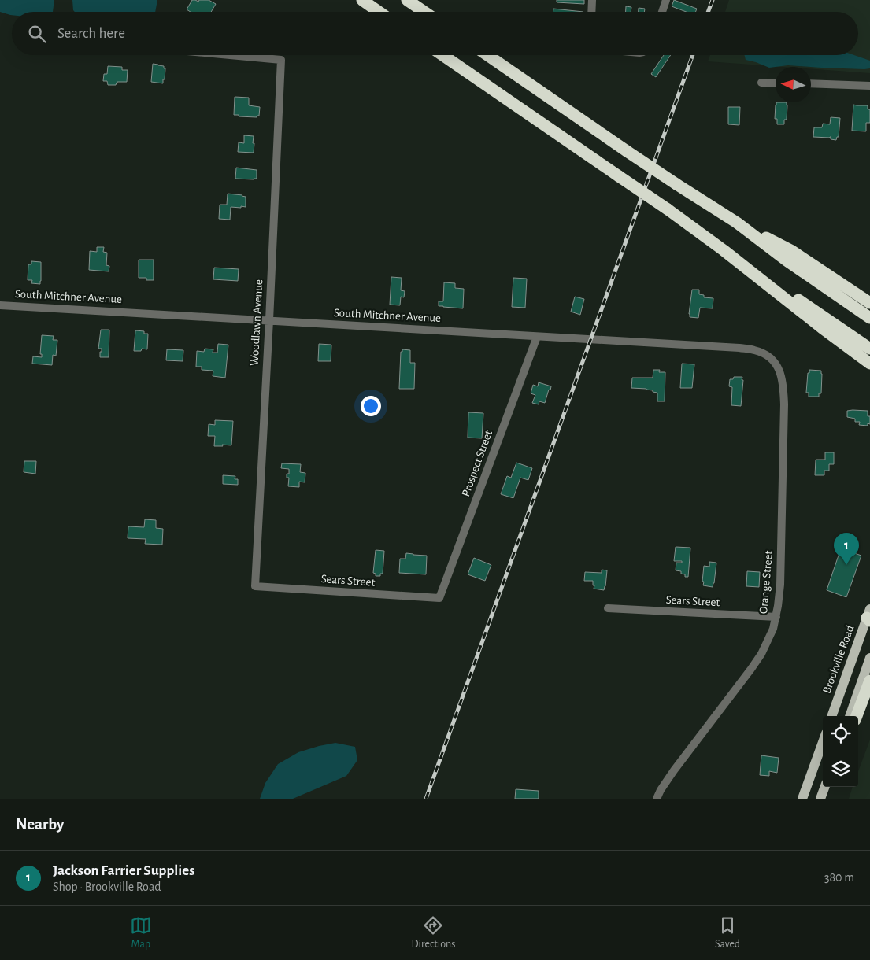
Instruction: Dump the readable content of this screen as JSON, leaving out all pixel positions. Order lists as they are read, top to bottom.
{
  "streets": {
    "main road": ["Brookville Road"],
    "street": [
      "South Mitchner Avenue",
      "Woodlawn Avenue",
      "Prospect Street",
      "Sears Street",
      "Orange Street"
    ]
  },
  "crossings": [
    ["South Mitchner Avenue", "Woodlawn Avenue"],
    ["South Mitchner Avenue", "Prospect Street"],
    ["South Mitchner Avenue", "Orange Street"],
    ["Woodlawn Avenue", "Sears Street"],
    ["Prospect Street", "Sears Street"],
    ["Sears Street", "Orange Street"]
  ],
  "north": "left",
  "page": {
    "search": "Search here",
    "pins": "1",
    "heading": "Nearby",
    "list": [
      {
        "mark": "1",
        "name": "Jackson Farrier Supplies",
        "note": "Shop · Brookville Road",
        "value": "380 m"
      }
    ],
    "nav": ["Map", "Directions", "Saved"]
  }
}
